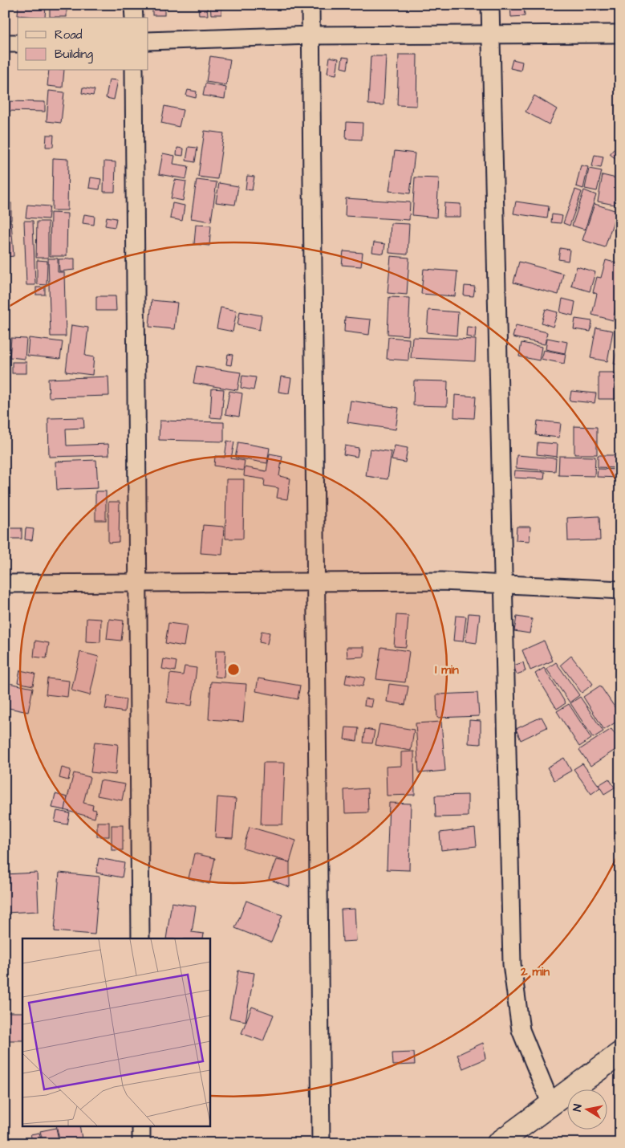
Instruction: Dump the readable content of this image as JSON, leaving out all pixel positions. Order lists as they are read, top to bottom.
{
  "legend": ["Road", "Building"],
  "north": "left",
  "rings": ["1 min", "2 min"]
}
